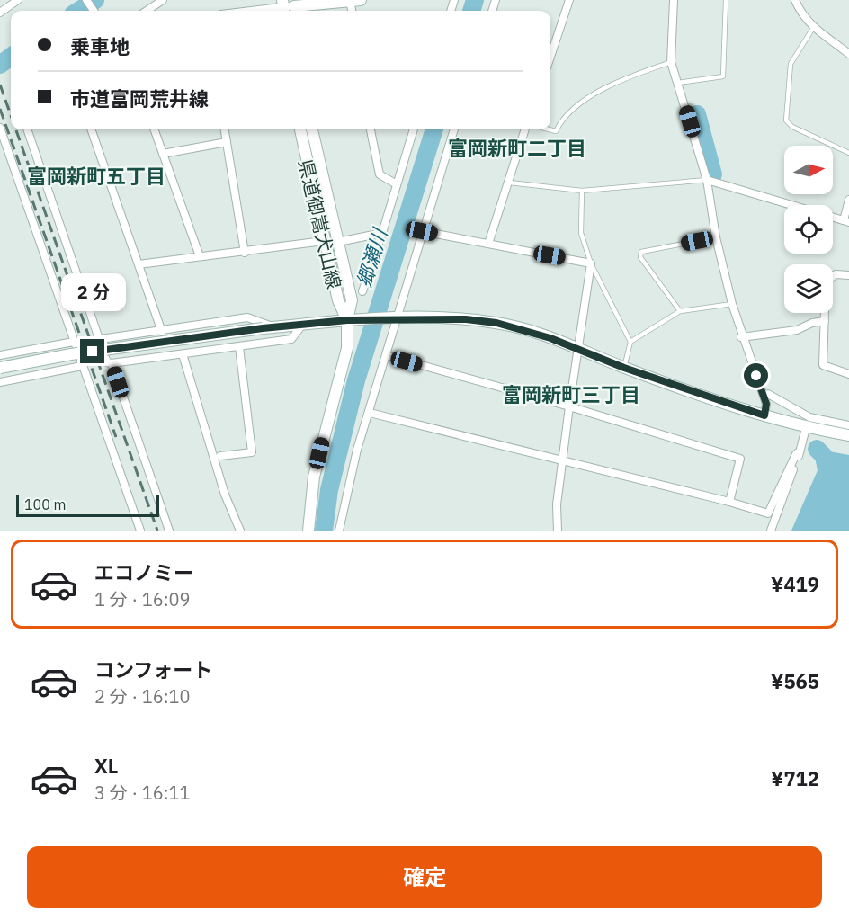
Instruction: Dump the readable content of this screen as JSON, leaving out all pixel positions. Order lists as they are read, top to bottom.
{
  "streets": {
    "street": ["県道御嵩犬山線"]
  },
  "districts": ["富岡新町二丁目", "富岡新町五丁目", "富岡新町三丁目"],
  "water": ["郷瀬川"],
  "scale_bar": "100 m",
  "north": "right",
  "page": {
    "banner": ["乗車地", "市道富岡荒井線"],
    "bubble": "2 分",
    "scale": "100 m",
    "list": [
      {
        "name": "エコノミー",
        "note": "1 分 · 16:09",
        "value": "¥419"
      },
      {
        "name": "コンフォート",
        "note": "2 分 · 16:10",
        "value": "¥565"
      },
      {
        "name": "XL",
        "note": "3 分 · 16:11",
        "value": "¥712"
      }
    ],
    "buttons": "確定"
  }
}
